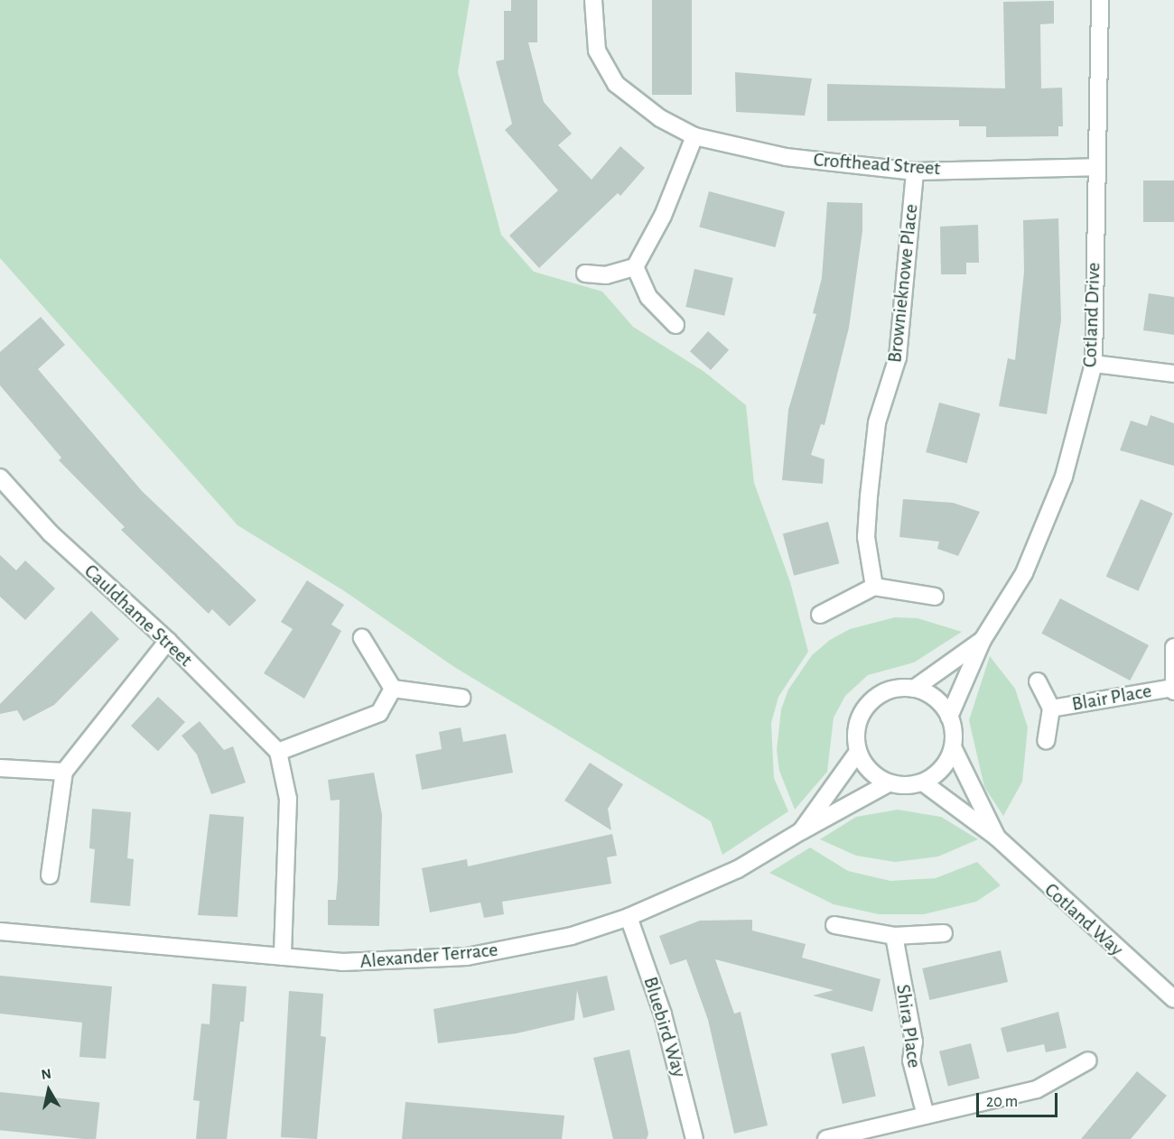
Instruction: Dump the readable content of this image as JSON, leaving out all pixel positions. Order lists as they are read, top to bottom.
{
  "streets": {
    "street": [
      "Crofthead Street",
      "Brownieknowe Place",
      "Cotland Drive",
      "Cauldhame Street",
      "Blair Place",
      "Cotland Way",
      "Alexander Terrace",
      "Shira Place",
      "Bluebird Way"
    ]
  },
  "crossings": [
    ["Crofthead Street", "Brownieknowe Place"],
    ["Crofthead Street", "Cotland Drive"],
    ["Cotland Drive", "Cotland Way"],
    ["Alexander Terrace", "Bluebird Way"]
  ],
  "scale_bar": "20 m",
  "north": "top"
}
